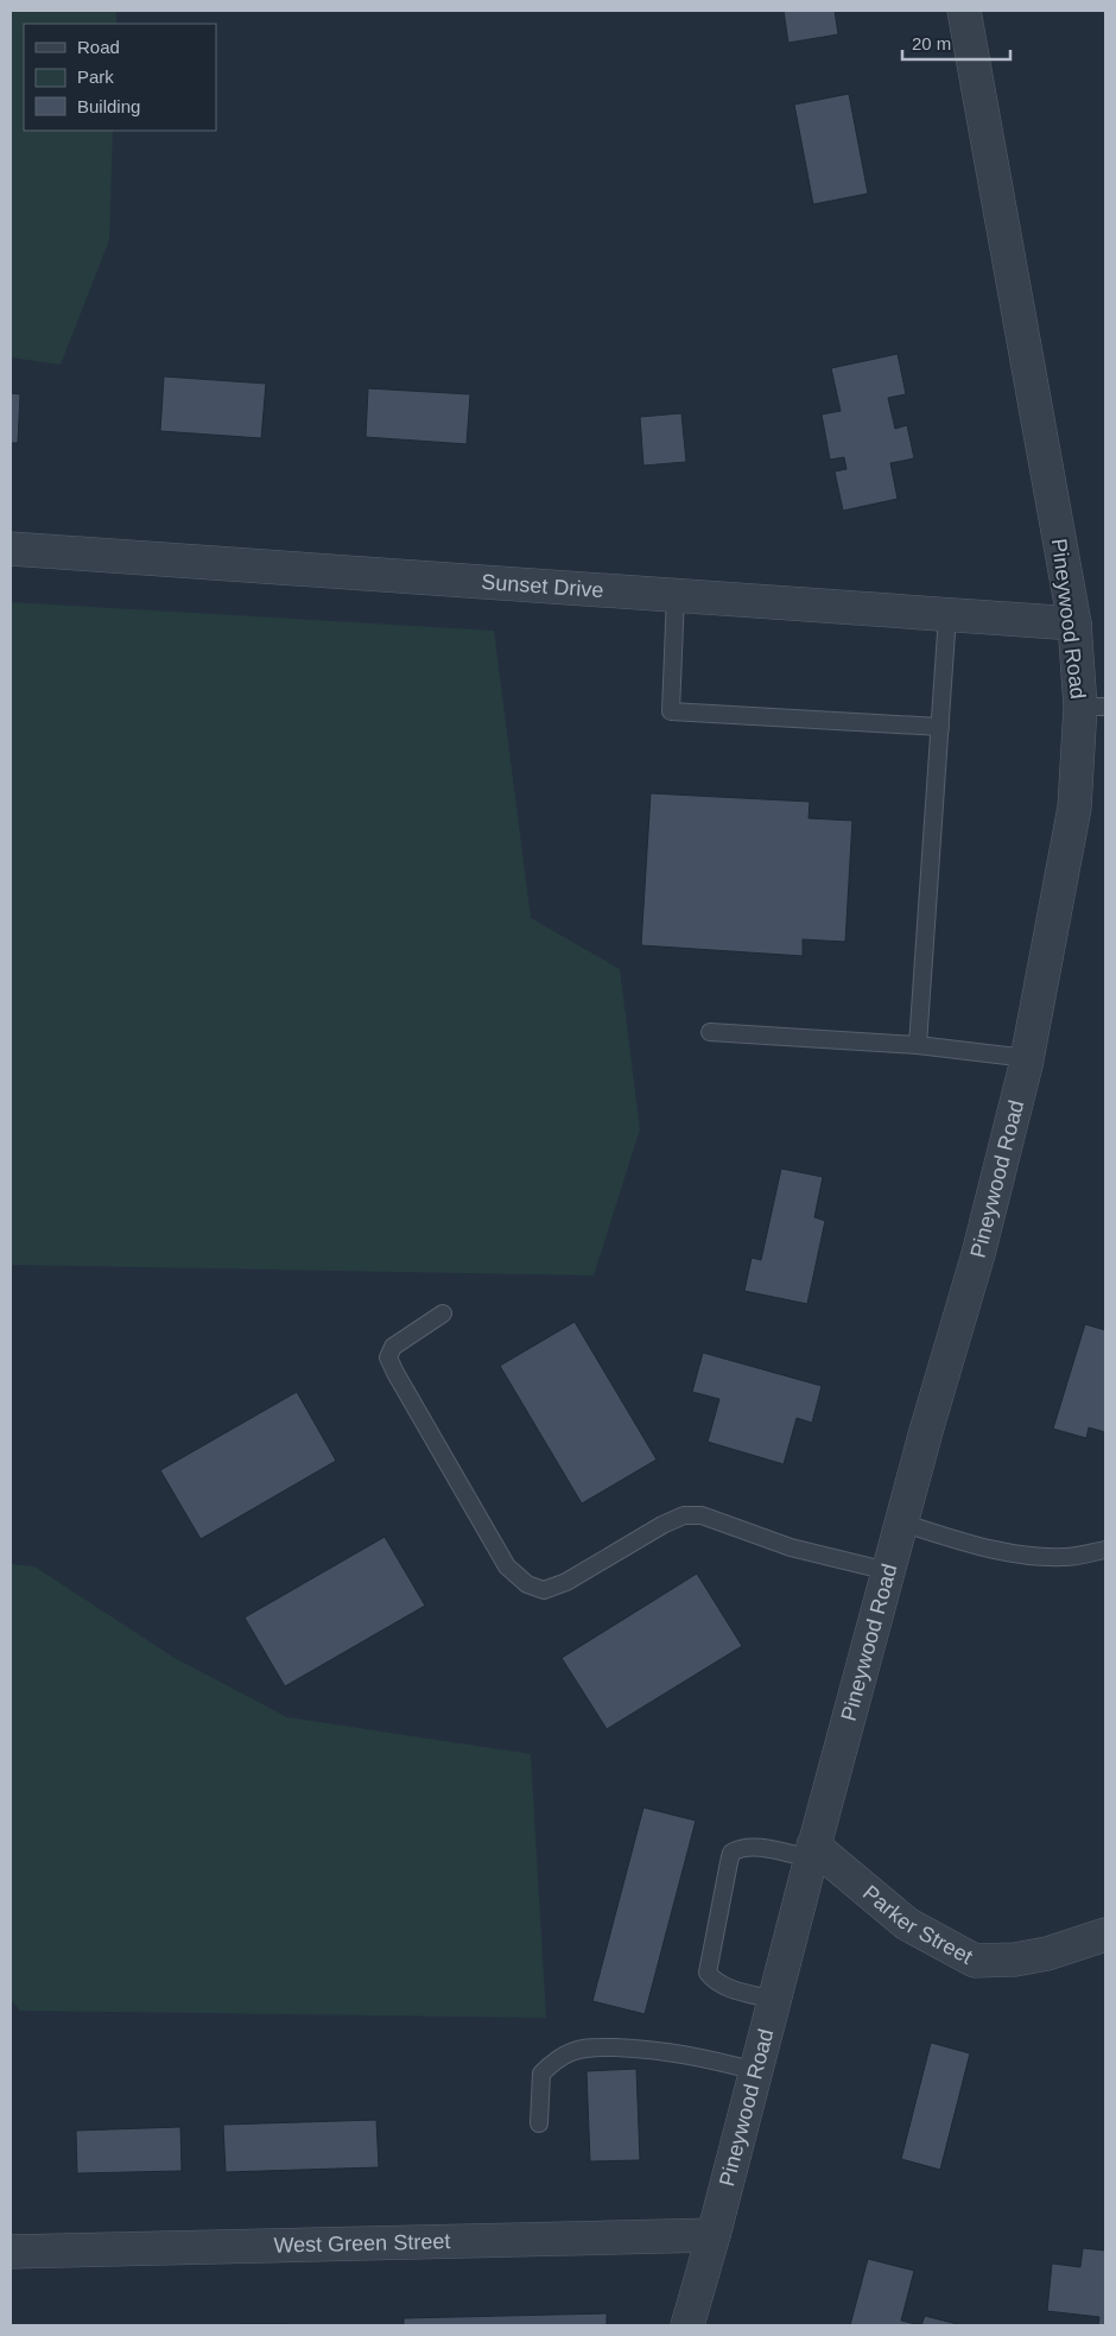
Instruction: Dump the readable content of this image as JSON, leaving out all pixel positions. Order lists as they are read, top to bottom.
{
  "streets": {
    "street": [
      "Sunset Drive",
      "Pineywood Road",
      "Parker Street",
      "West Green Street"
    ]
  },
  "crossings": [
    ["Sunset Drive", "Pineywood Road"],
    ["Pineywood Road", "Parker Street"],
    ["Pineywood Road", "West Green Street"]
  ],
  "legend": ["Road", "Park", "Building"],
  "scale_bar": "20 m"
}
